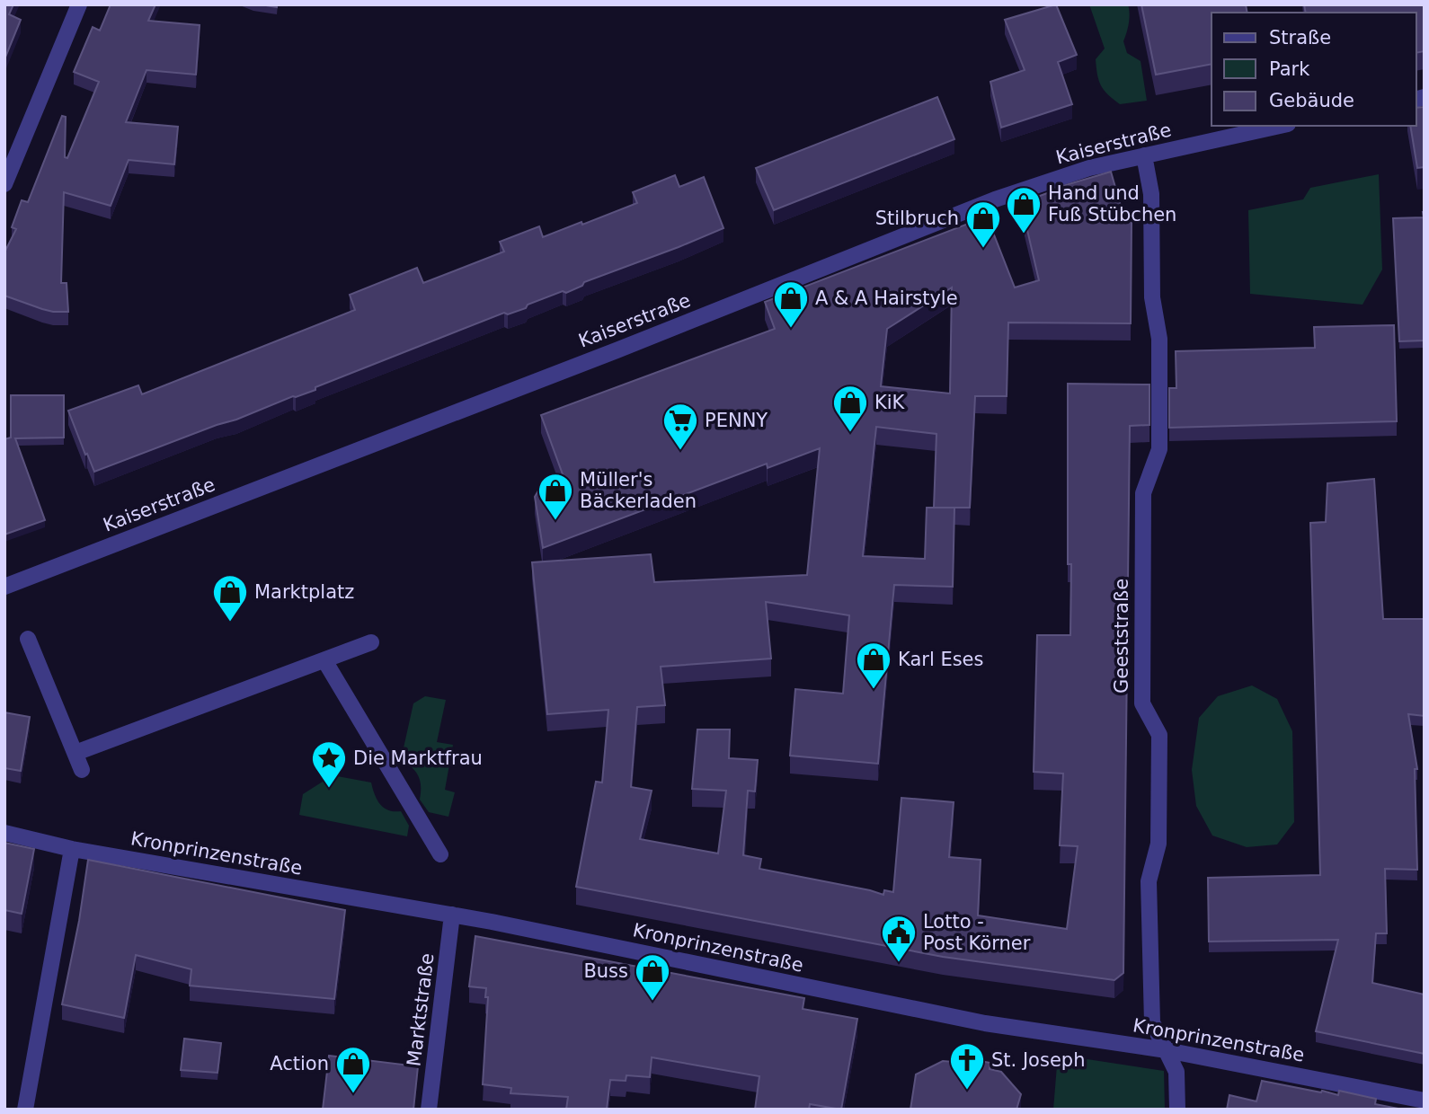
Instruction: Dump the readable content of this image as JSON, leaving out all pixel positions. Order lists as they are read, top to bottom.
{
  "streets": {
    "street": [
      "Kaiserstraße",
      "Geeststraße",
      "Kronprinzenstraße",
      "Marktstraße"
    ]
  },
  "crossings": [
    ["Kaiserstraße", "Geeststraße"],
    ["Geeststraße", "Kronprinzenstraße"],
    ["Kronprinzenstraße", "Marktstraße"]
  ],
  "places": {
    "shop": [
      "Hand und Fuß Stübchen",
      "Stilbruch",
      "A & A Hairstyle",
      "KiK",
      "Müller's Bäckerladen",
      "Marktplatz",
      "Karl Eses",
      "Buss",
      "Action"
    ],
    "supermarket": ["PENNY"],
    "place": ["Die Marktfrau"],
    "public building": ["Lotto - Post Körner"],
    "church": ["St. Joseph"]
  },
  "legend": ["Straße", "Park", "Gebäude"]
}
